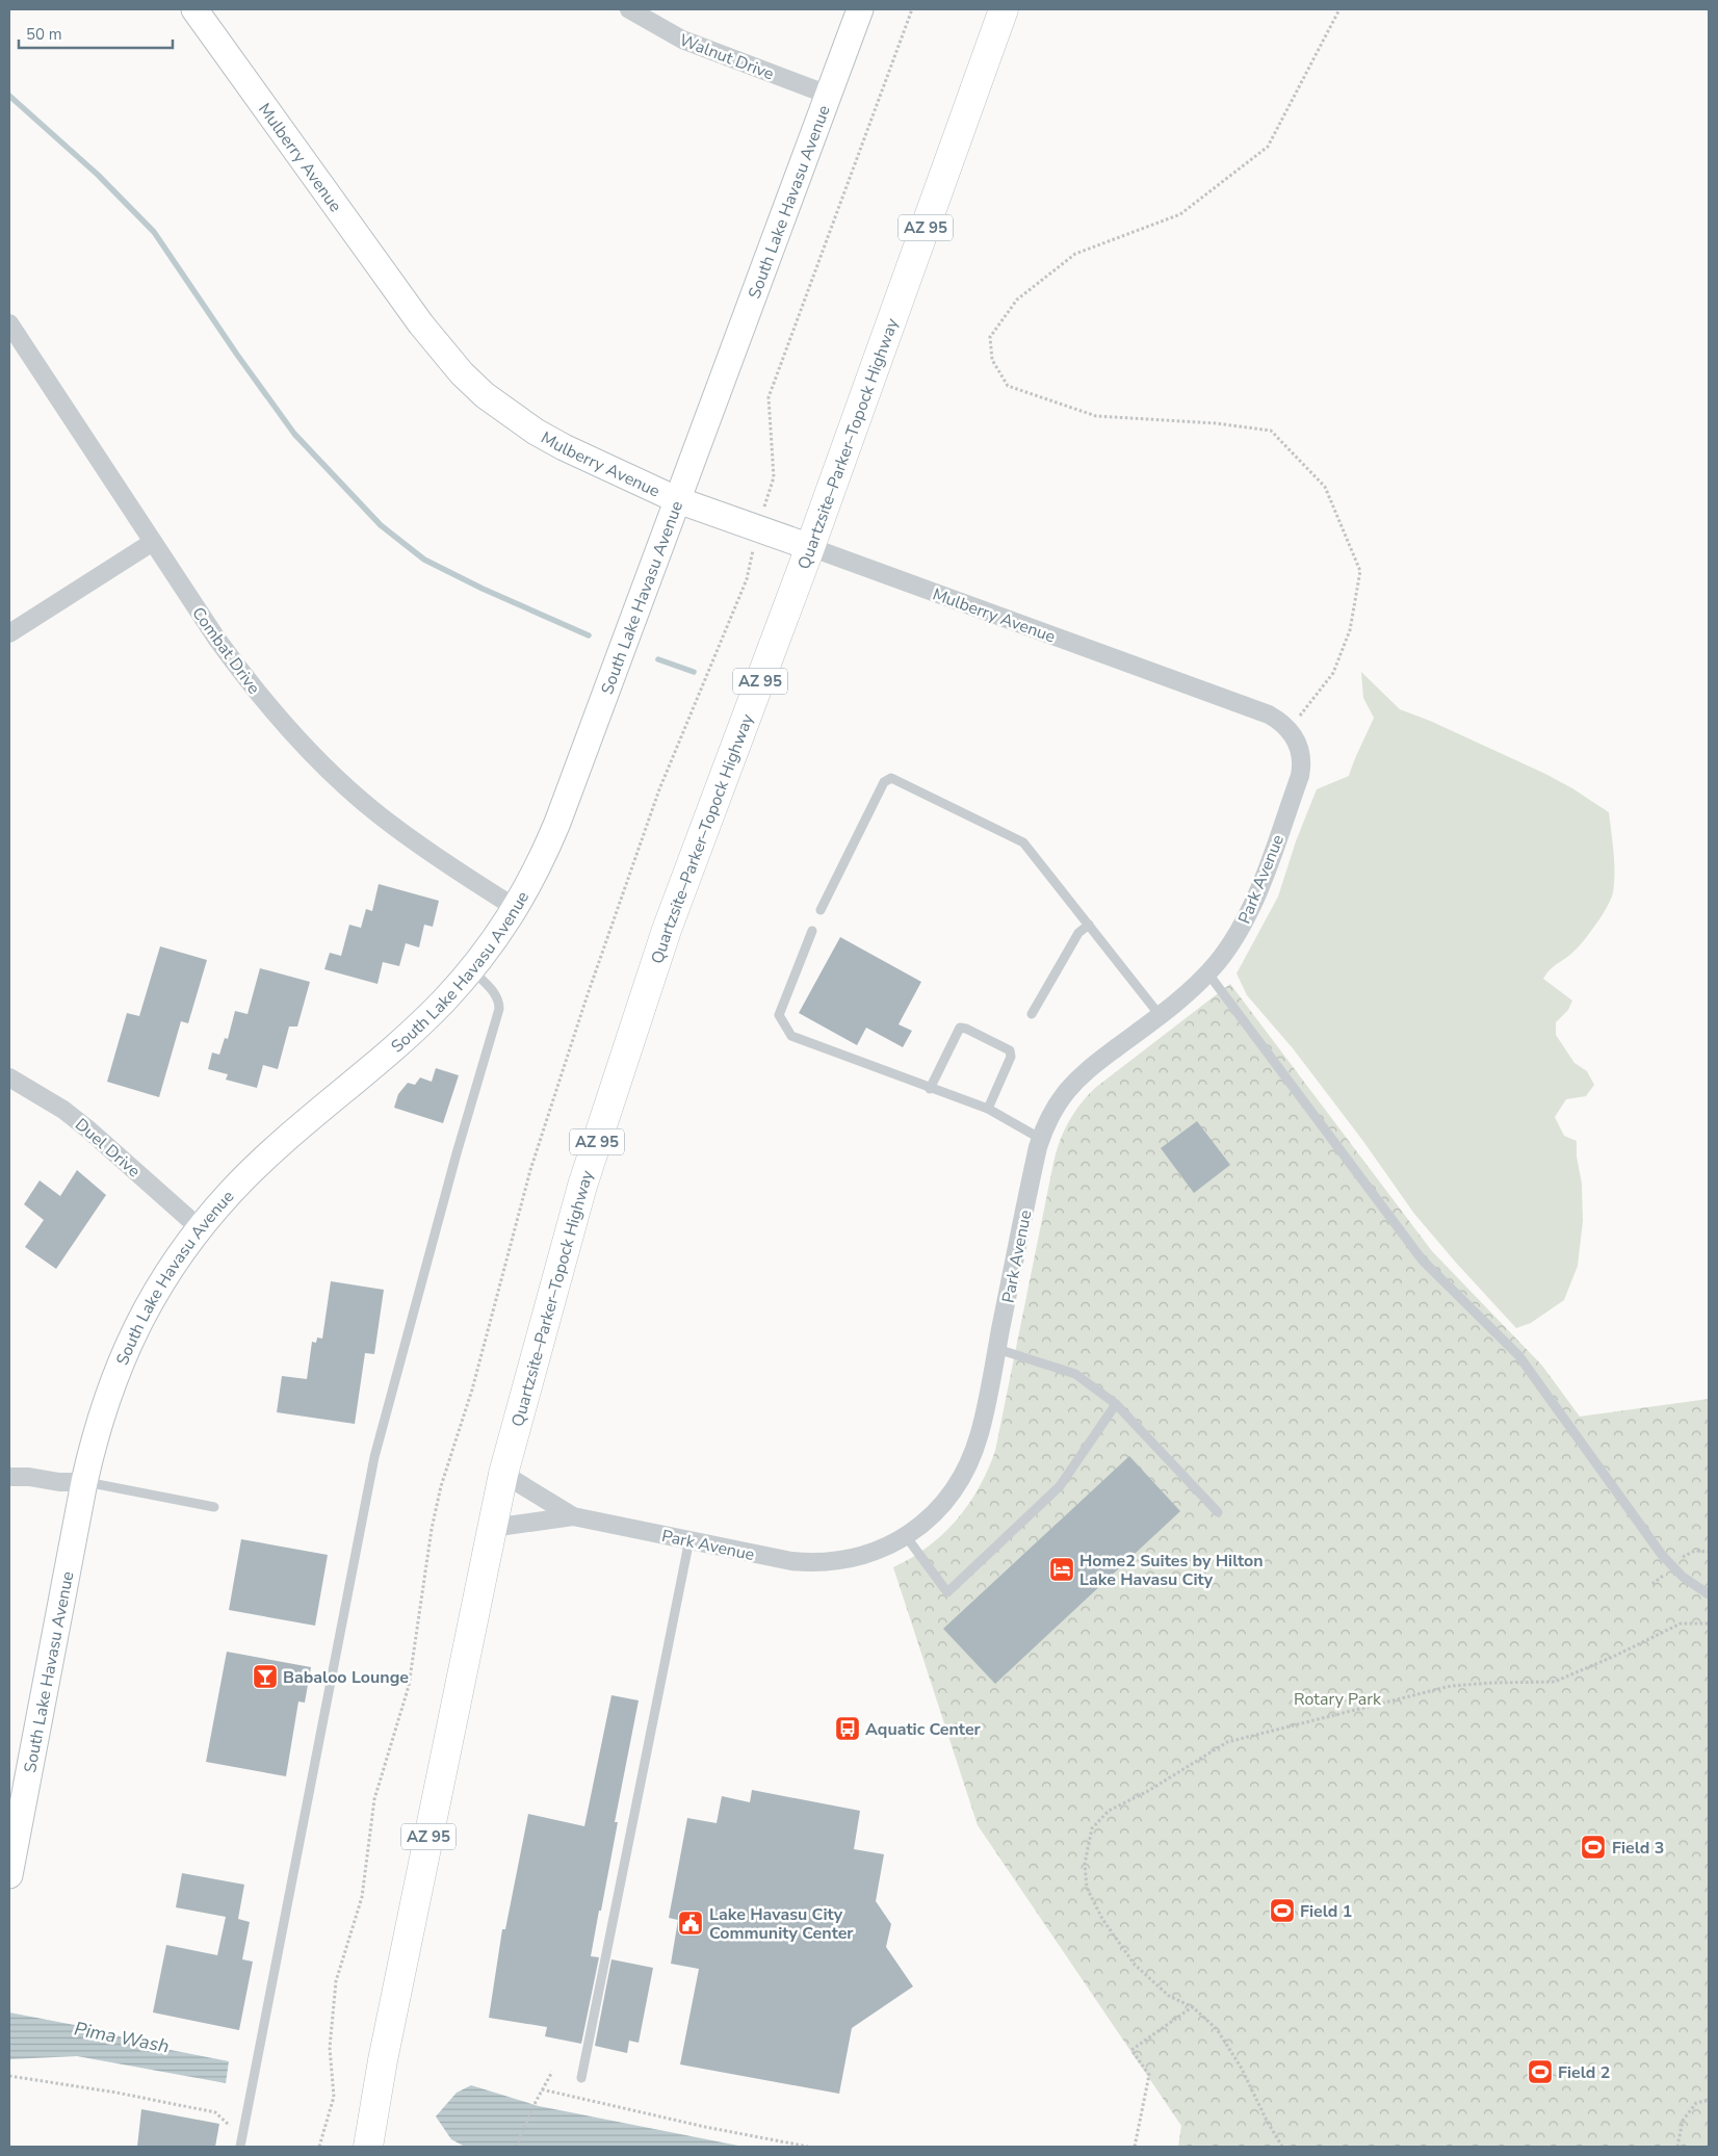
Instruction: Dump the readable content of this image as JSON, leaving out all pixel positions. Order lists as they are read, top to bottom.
{
  "streets": {
    "highway": ["AZ 95", "Quartzsite–Parker–Topock Highway"],
    "main road": ["Mulberry Avenue", "South Lake Havasu Avenue"],
    "street": [
      "Walnut Drive",
      "Combat Drive",
      "Park Avenue",
      "Duel Drive"
    ]
  },
  "crossings": [
    ["Walnut Drive", "South Lake Havasu Avenue"],
    ["Mulberry Avenue", "South Lake Havasu Avenue"],
    ["Mulberry Avenue", "Quartzsite–Parker–Topock Highway"],
    ["Mulberry Avenue", "Park Avenue"],
    ["South Lake Havasu Avenue", "Combat Drive"],
    ["South Lake Havasu Avenue", "Duel Drive"],
    ["AZ 95", "Quartzsite–Parker–Topock Highway"],
    ["AZ 95", "Park Avenue"],
    ["Quartzsite–Parker–Topock Highway", "Park Avenue"]
  ],
  "water": ["Pima Wash"],
  "parks": ["Rotary Park"],
  "places": {
    "hotel": ["Home2 Suites by Hilton Lake Havasu City"],
    "bar": ["Babaloo Lounge"],
    "bus stop": ["Aquatic Center"],
    "sports": ["Field 3", "Field 1", "Field 2"],
    "public building": ["Lake Havasu City Community Center"]
  },
  "scale_bar": "50 m"
}
